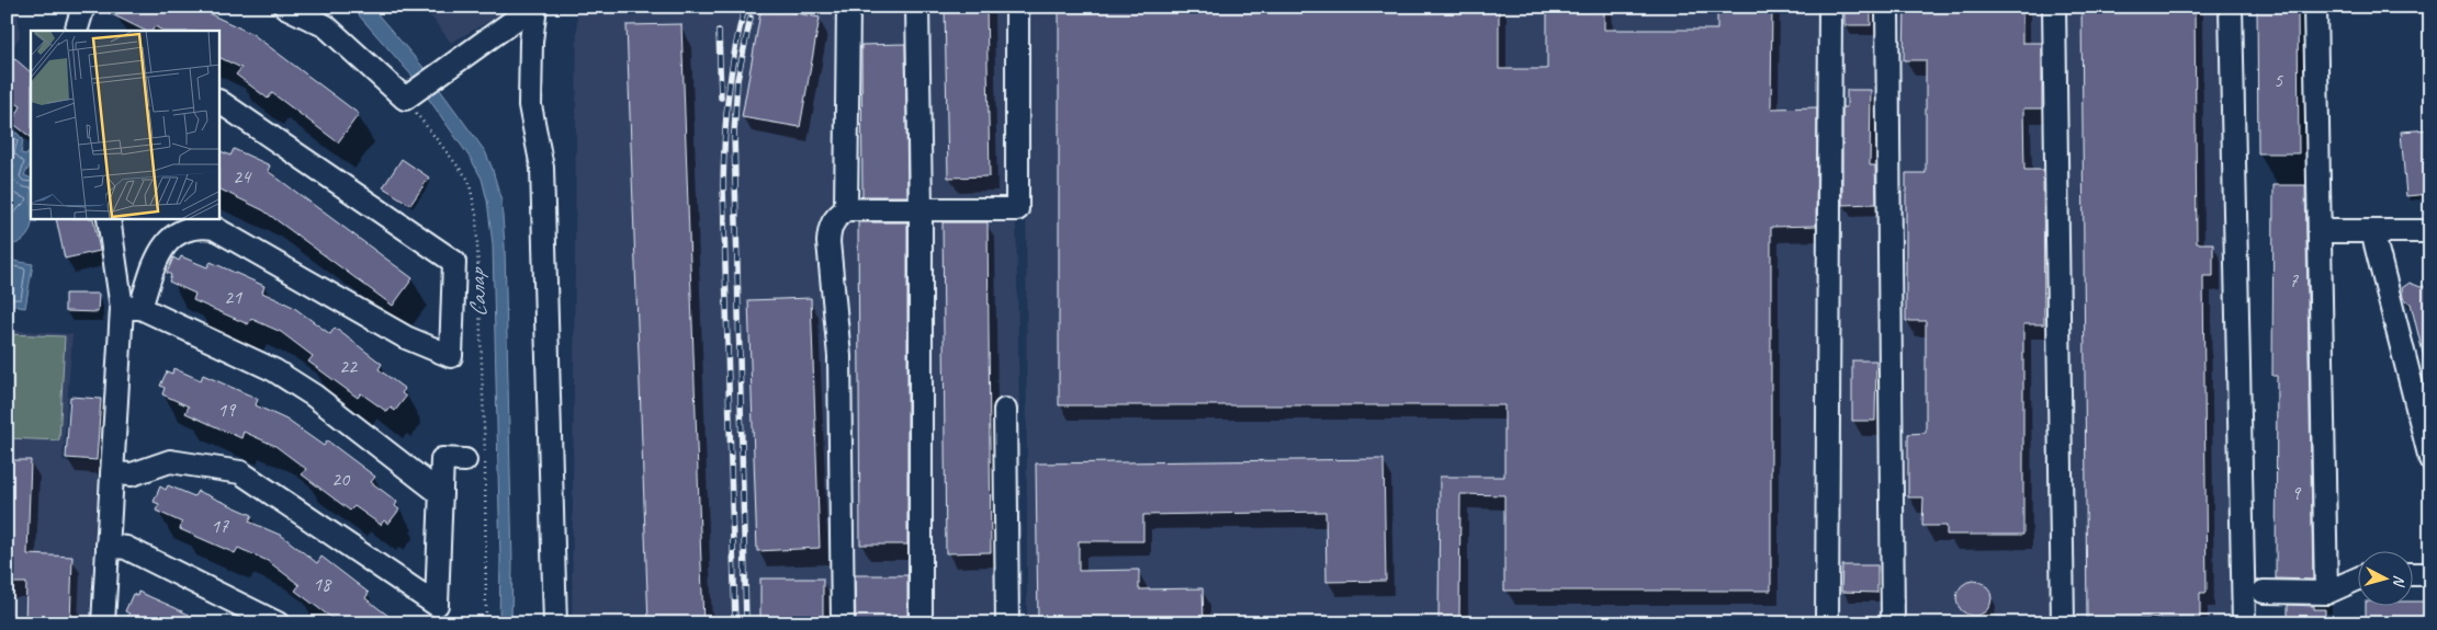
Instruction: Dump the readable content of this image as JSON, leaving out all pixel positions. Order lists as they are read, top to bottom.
{
  "water": ["Салар"],
  "house_numbers": [
    "5",
    "24",
    "7",
    "21",
    "22",
    "19",
    "20",
    "9",
    "17",
    "18"
  ],
  "north": "right"
}
